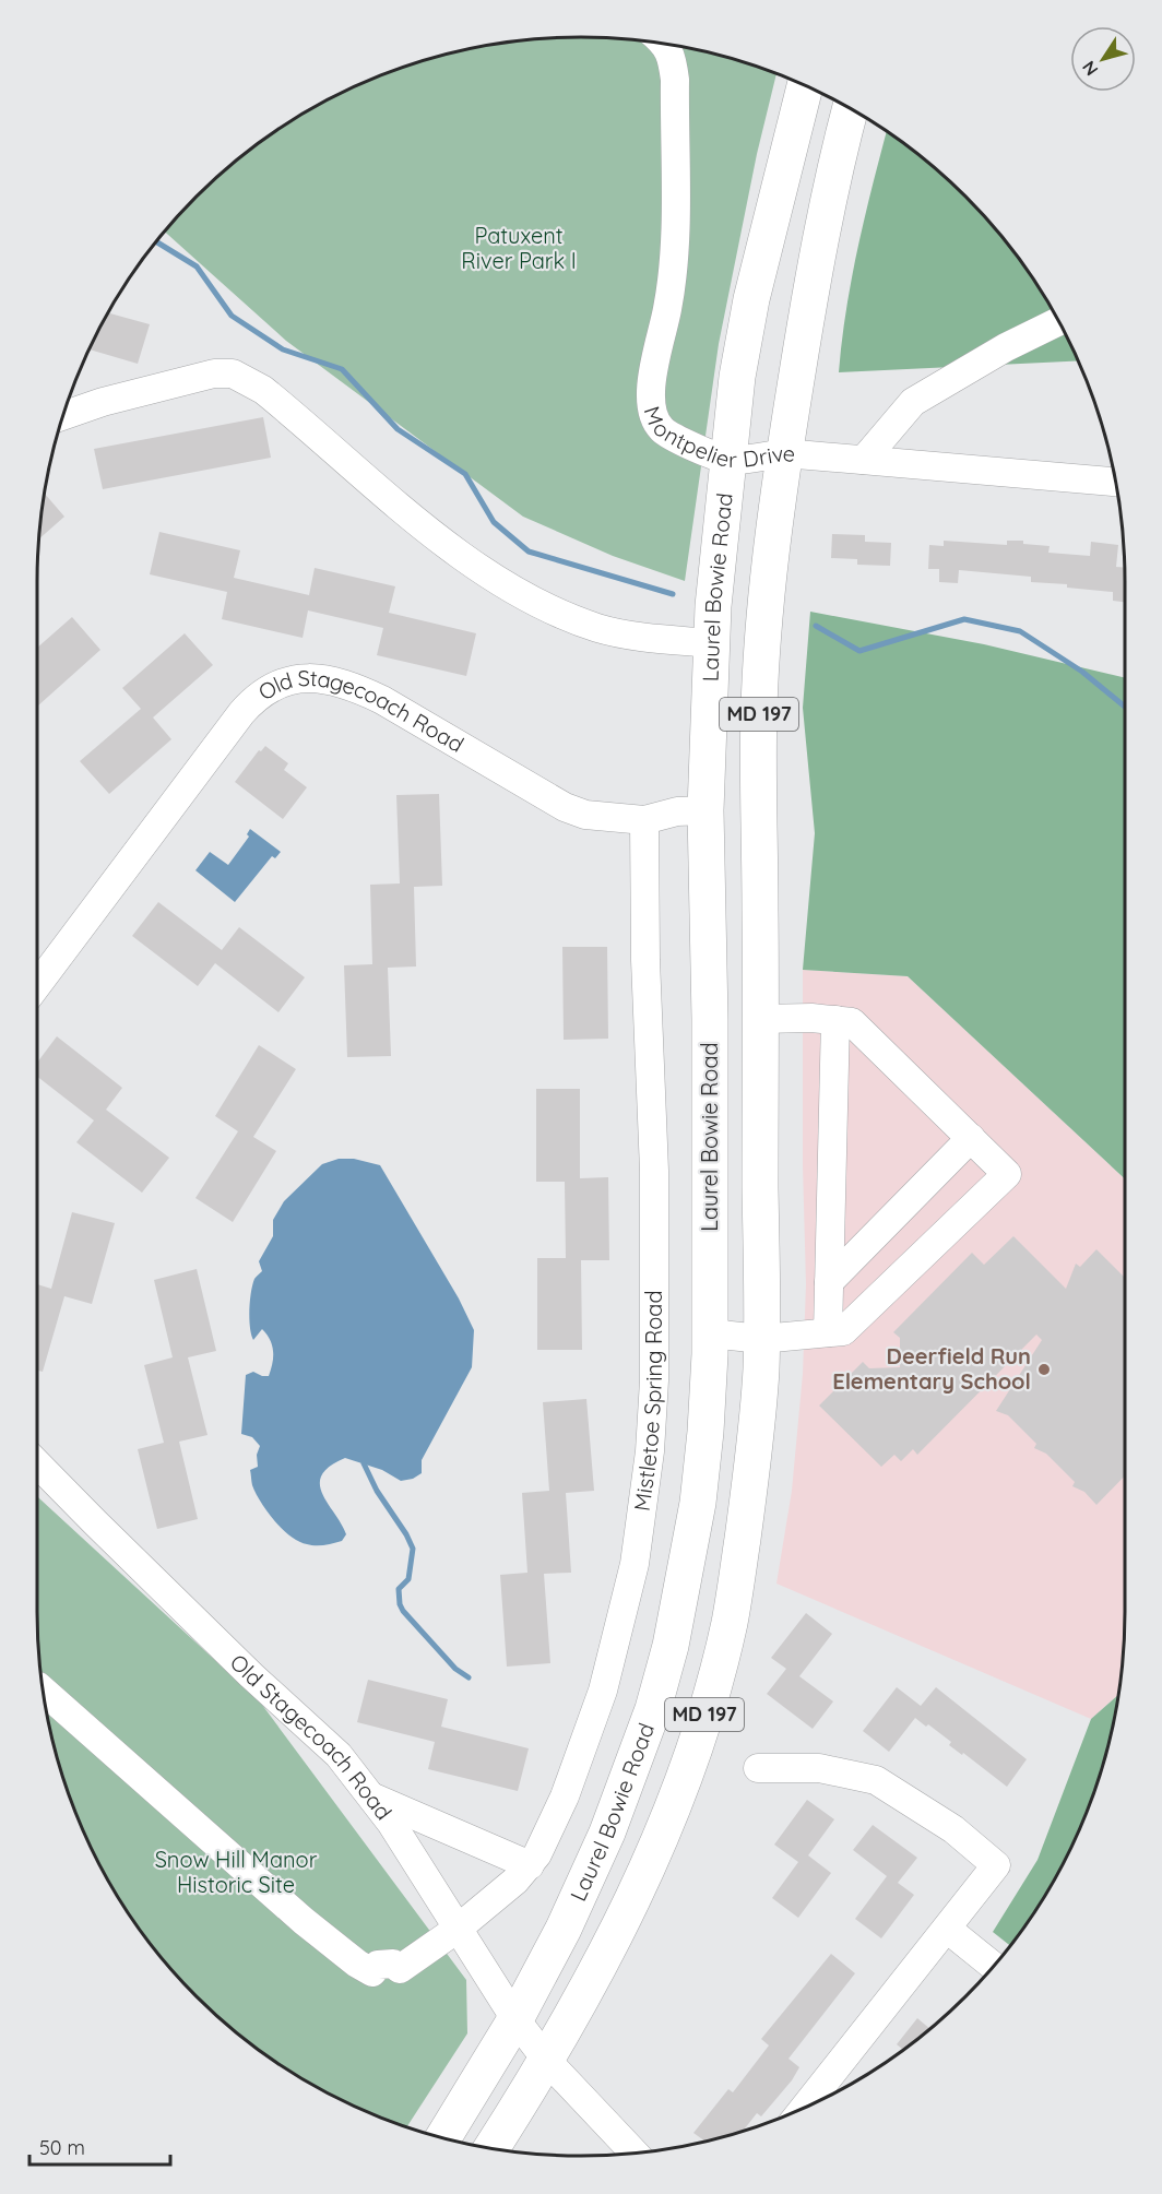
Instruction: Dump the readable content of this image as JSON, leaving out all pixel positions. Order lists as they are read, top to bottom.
{
  "streets": {
    "main road": ["Laurel Bowie Road", "MD 197"],
    "street": ["Montpelier Drive", "Old Stagecoach Road", "Mistletoe Spring Road"]
  },
  "crossings": [
    ["Montpelier Drive", "Laurel Bowie Road"],
    ["Montpelier Drive", "MD 197"],
    ["Laurel Bowie Road", "Old Stagecoach Road"],
    ["MD 197", "Old Stagecoach Road"],
    ["Old Stagecoach Road", "Mistletoe Spring Road"]
  ],
  "parks": ["Patuxent River Park I", "Snow Hill Manor Historic Site"],
  "places": ["Deerfield Run Elementary School"],
  "scale_bar": "50 m",
  "north": "bottom left"
}
